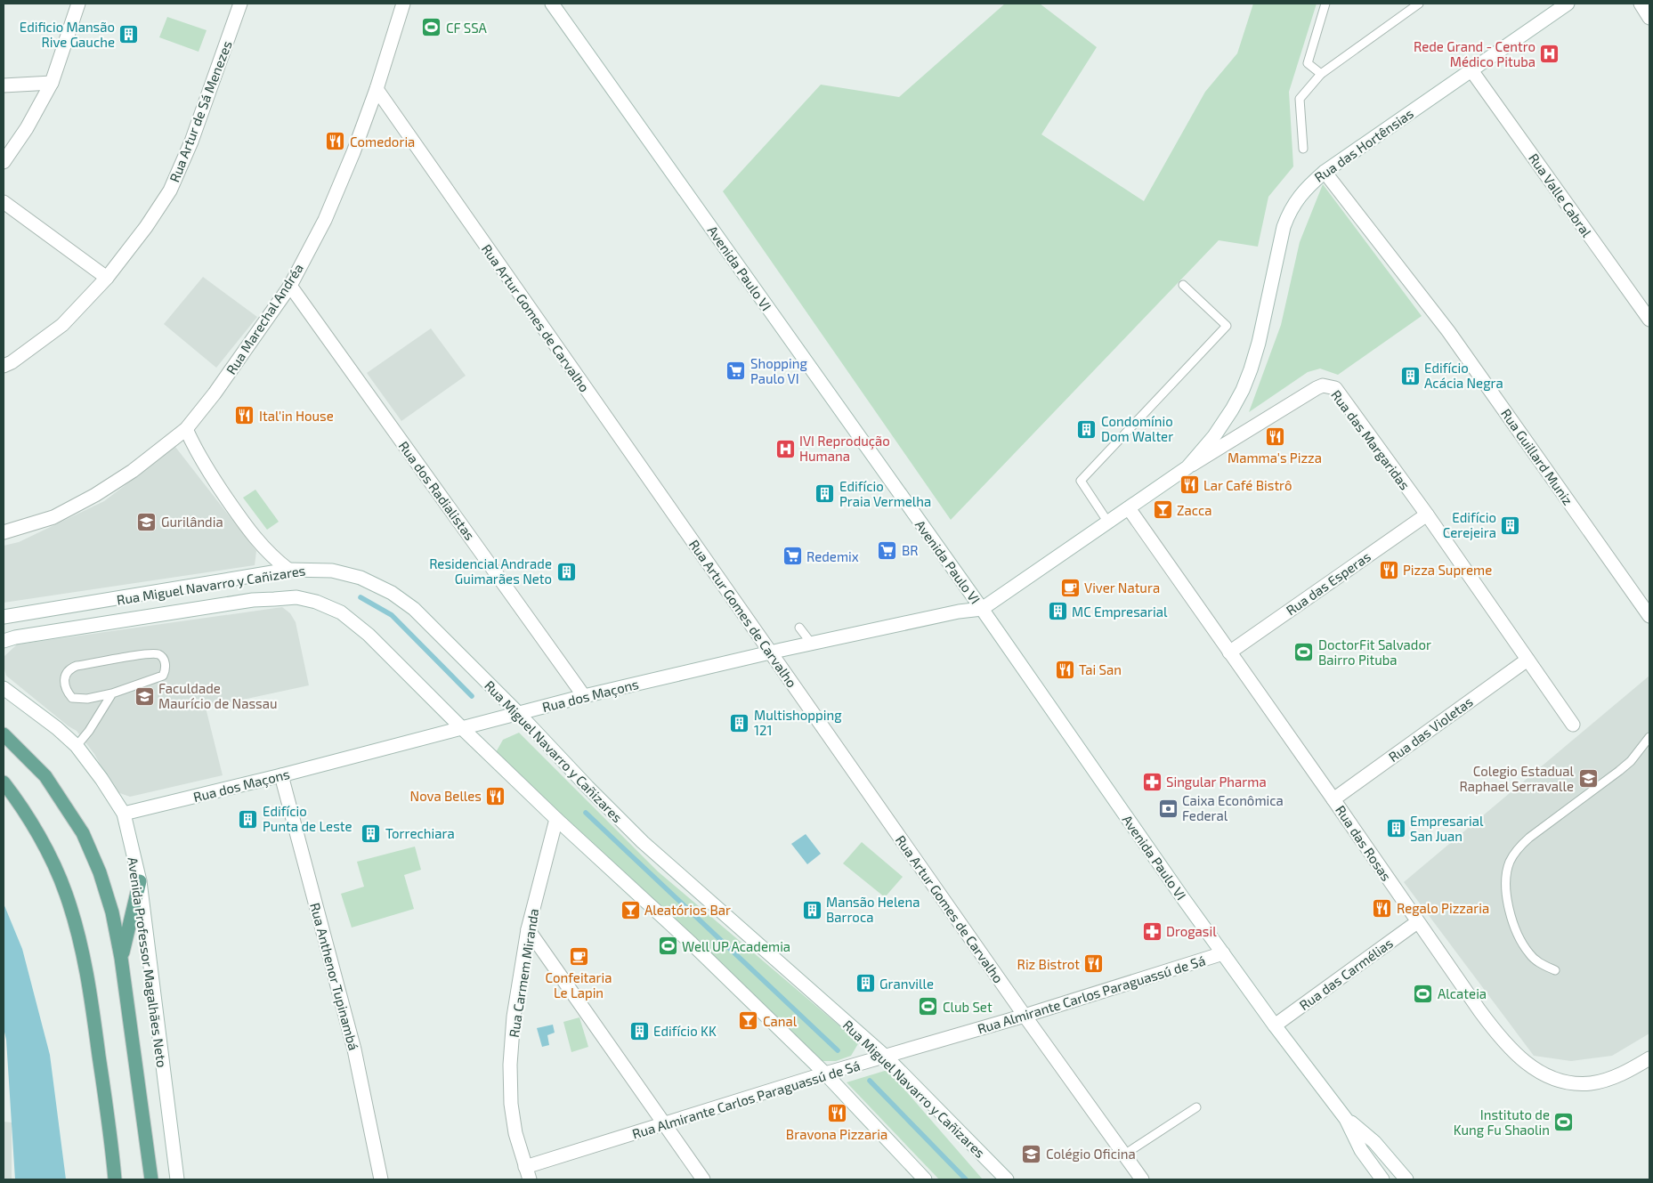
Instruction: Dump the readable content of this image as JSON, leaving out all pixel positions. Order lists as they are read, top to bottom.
{
  "streets": {
    "main road": ["Avenida Professor Magalhães Neto"],
    "street": [
      "Rua Artur de Sá Menezes",
      "Rua das Hortênsias",
      "Rua Valle Cabral",
      "Avenida Paulo VI",
      "Rua Artur Gomes de Carvalho",
      "Rua Marechal Andréa",
      "Rua das Margaridas",
      "Rua Guillard Muniz",
      "Rua dos Radialistas",
      "Rua das Esperas",
      "Rua Miguel Navarro y Cañizares",
      "Rua dos Maçons",
      "Rua das Violetas",
      "Rua das Rosas",
      "Rua Carmem Miranda",
      "Rua das Carmélias",
      "Rua Anthenor Tupinambá",
      "Rua Almirante Carlos Paraguassú de Sá"
    ]
  },
  "crossings": [
    ["Rua das Hortênsias", "Rua Valle Cabral"],
    ["Rua das Hortênsias", "Rua das Margaridas"],
    ["Rua das Hortênsias", "Rua Guillard Muniz"],
    ["Avenida Paulo VI", "Rua das Margaridas"],
    ["Avenida Paulo VI", "Rua dos Maçons"],
    ["Avenida Paulo VI", "Rua das Carmélias"],
    ["Avenida Paulo VI", "Rua Almirante Carlos Paraguassú de Sá"],
    ["Rua Artur Gomes de Carvalho", "Rua Marechal Andréa"],
    ["Rua Artur Gomes de Carvalho", "Rua dos Maçons"],
    ["Rua Artur Gomes de Carvalho", "Rua Almirante Carlos Paraguassú de Sá"],
    ["Rua Marechal Andréa", "Rua dos Radialistas"],
    ["Rua das Margaridas", "Rua das Esperas"],
    ["Rua das Margaridas", "Rua dos Maçons"],
    ["Rua das Margaridas", "Rua das Violetas"],
    ["Rua das Margaridas", "Rua das Rosas"],
    ["Rua dos Radialistas", "Rua dos Maçons"],
    ["Rua das Esperas", "Rua das Rosas"],
    ["Rua Miguel Navarro y Cañizares", "Rua dos Maçons"],
    ["Rua Miguel Navarro y Cañizares", "Rua Carmem Miranda"],
    ["Rua Miguel Navarro y Cañizares", "Rua Almirante Carlos Paraguassú de Sá"],
    ["Rua dos Maçons", "Avenida Professor Magalhães Neto"],
    ["Rua dos Maçons", "Rua Anthenor Tupinambá"],
    ["Rua das Violetas", "Rua das Rosas"],
    ["Rua das Rosas", "Rua das Carmélias"],
    ["Rua Carmem Miranda", "Rua Almirante Carlos Paraguassú de Sá"]
  ],
  "places": {
    "sports": [
      "CF SSA",
      "DoctorFit Salvador Bairro Pituba",
      "Well UP Academia",
      "Alcateia",
      "Club Set",
      "Instituto de Kung Fu Shaolin"
    ],
    "building": [
      "Edificio Mansão Rive Gauche",
      "Edifício Acácia Negra",
      "Condomínio Dom Walter",
      "Edifício Praia Vermelha",
      "Edifício Cerejeira",
      "Residencial Andrade Guimarães Neto",
      "MC Empresarial",
      "Multishopping 121",
      "Edifício Punta de Leste",
      "Empresarial San Juan",
      "Torrechiara",
      "Mansão Helena Barroca",
      "Granville",
      "Edifício KK"
    ],
    "hospital": ["Rede Grand - Centro Médico Pituba", "IVI Reprodução Humana"],
    "restaurant": [
      "Comedoria",
      "Ital'in House",
      "Mamma's Pizza",
      "Lar Café Bistrô",
      "Pizza Supreme",
      "Tai San",
      "Nova Belles",
      "Regalo Pizzaria",
      "Riz Bistrot",
      "Bravona Pizzaria"
    ],
    "supermarket": ["Shopping Paulo VI", "BR", "Redemix"],
    "bar": ["Zacca", "Aleatórios Bar", "Canal"],
    "school or university": [
      "Gurilândia",
      "Faculdade Maurício de Nassau",
      "Colegio Estadual Raphael Serravalle",
      "Colégio Oficina"
    ],
    "cafe": ["Viver Natura", "Confeitaria Le Lapin"],
    "pharmacy": ["Singular Pharma", "Drogasil"],
    "bank": ["Caixa Econômica Federal"]
  }
}
